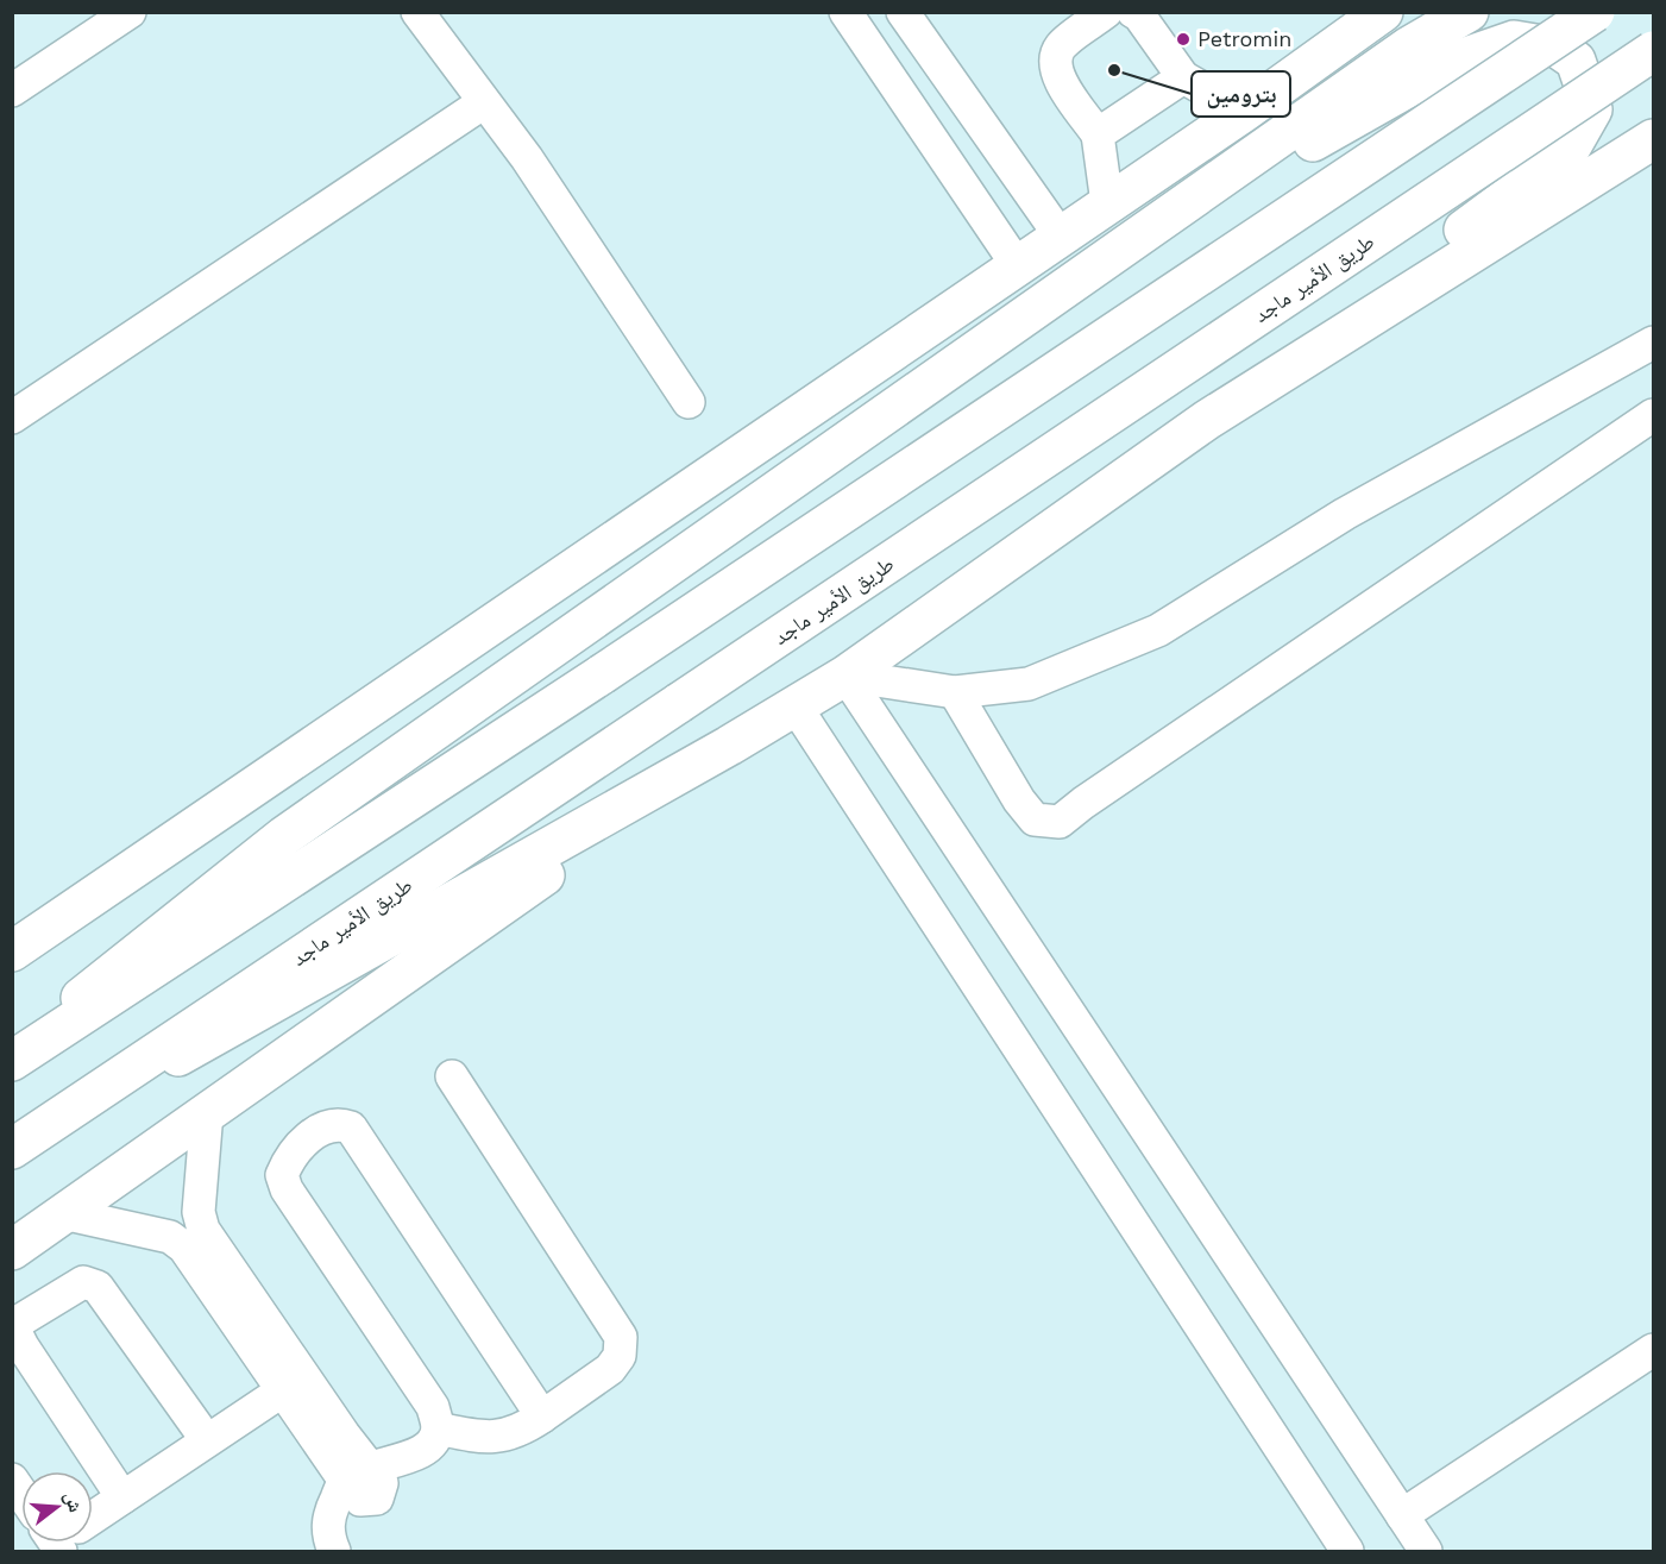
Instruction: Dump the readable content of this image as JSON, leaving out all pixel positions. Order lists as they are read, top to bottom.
{
  "streets": {
    "main road": ["طريق الأمير ماجد"]
  },
  "places": ["Petromin", "بترومين"],
  "north": "right"
}
